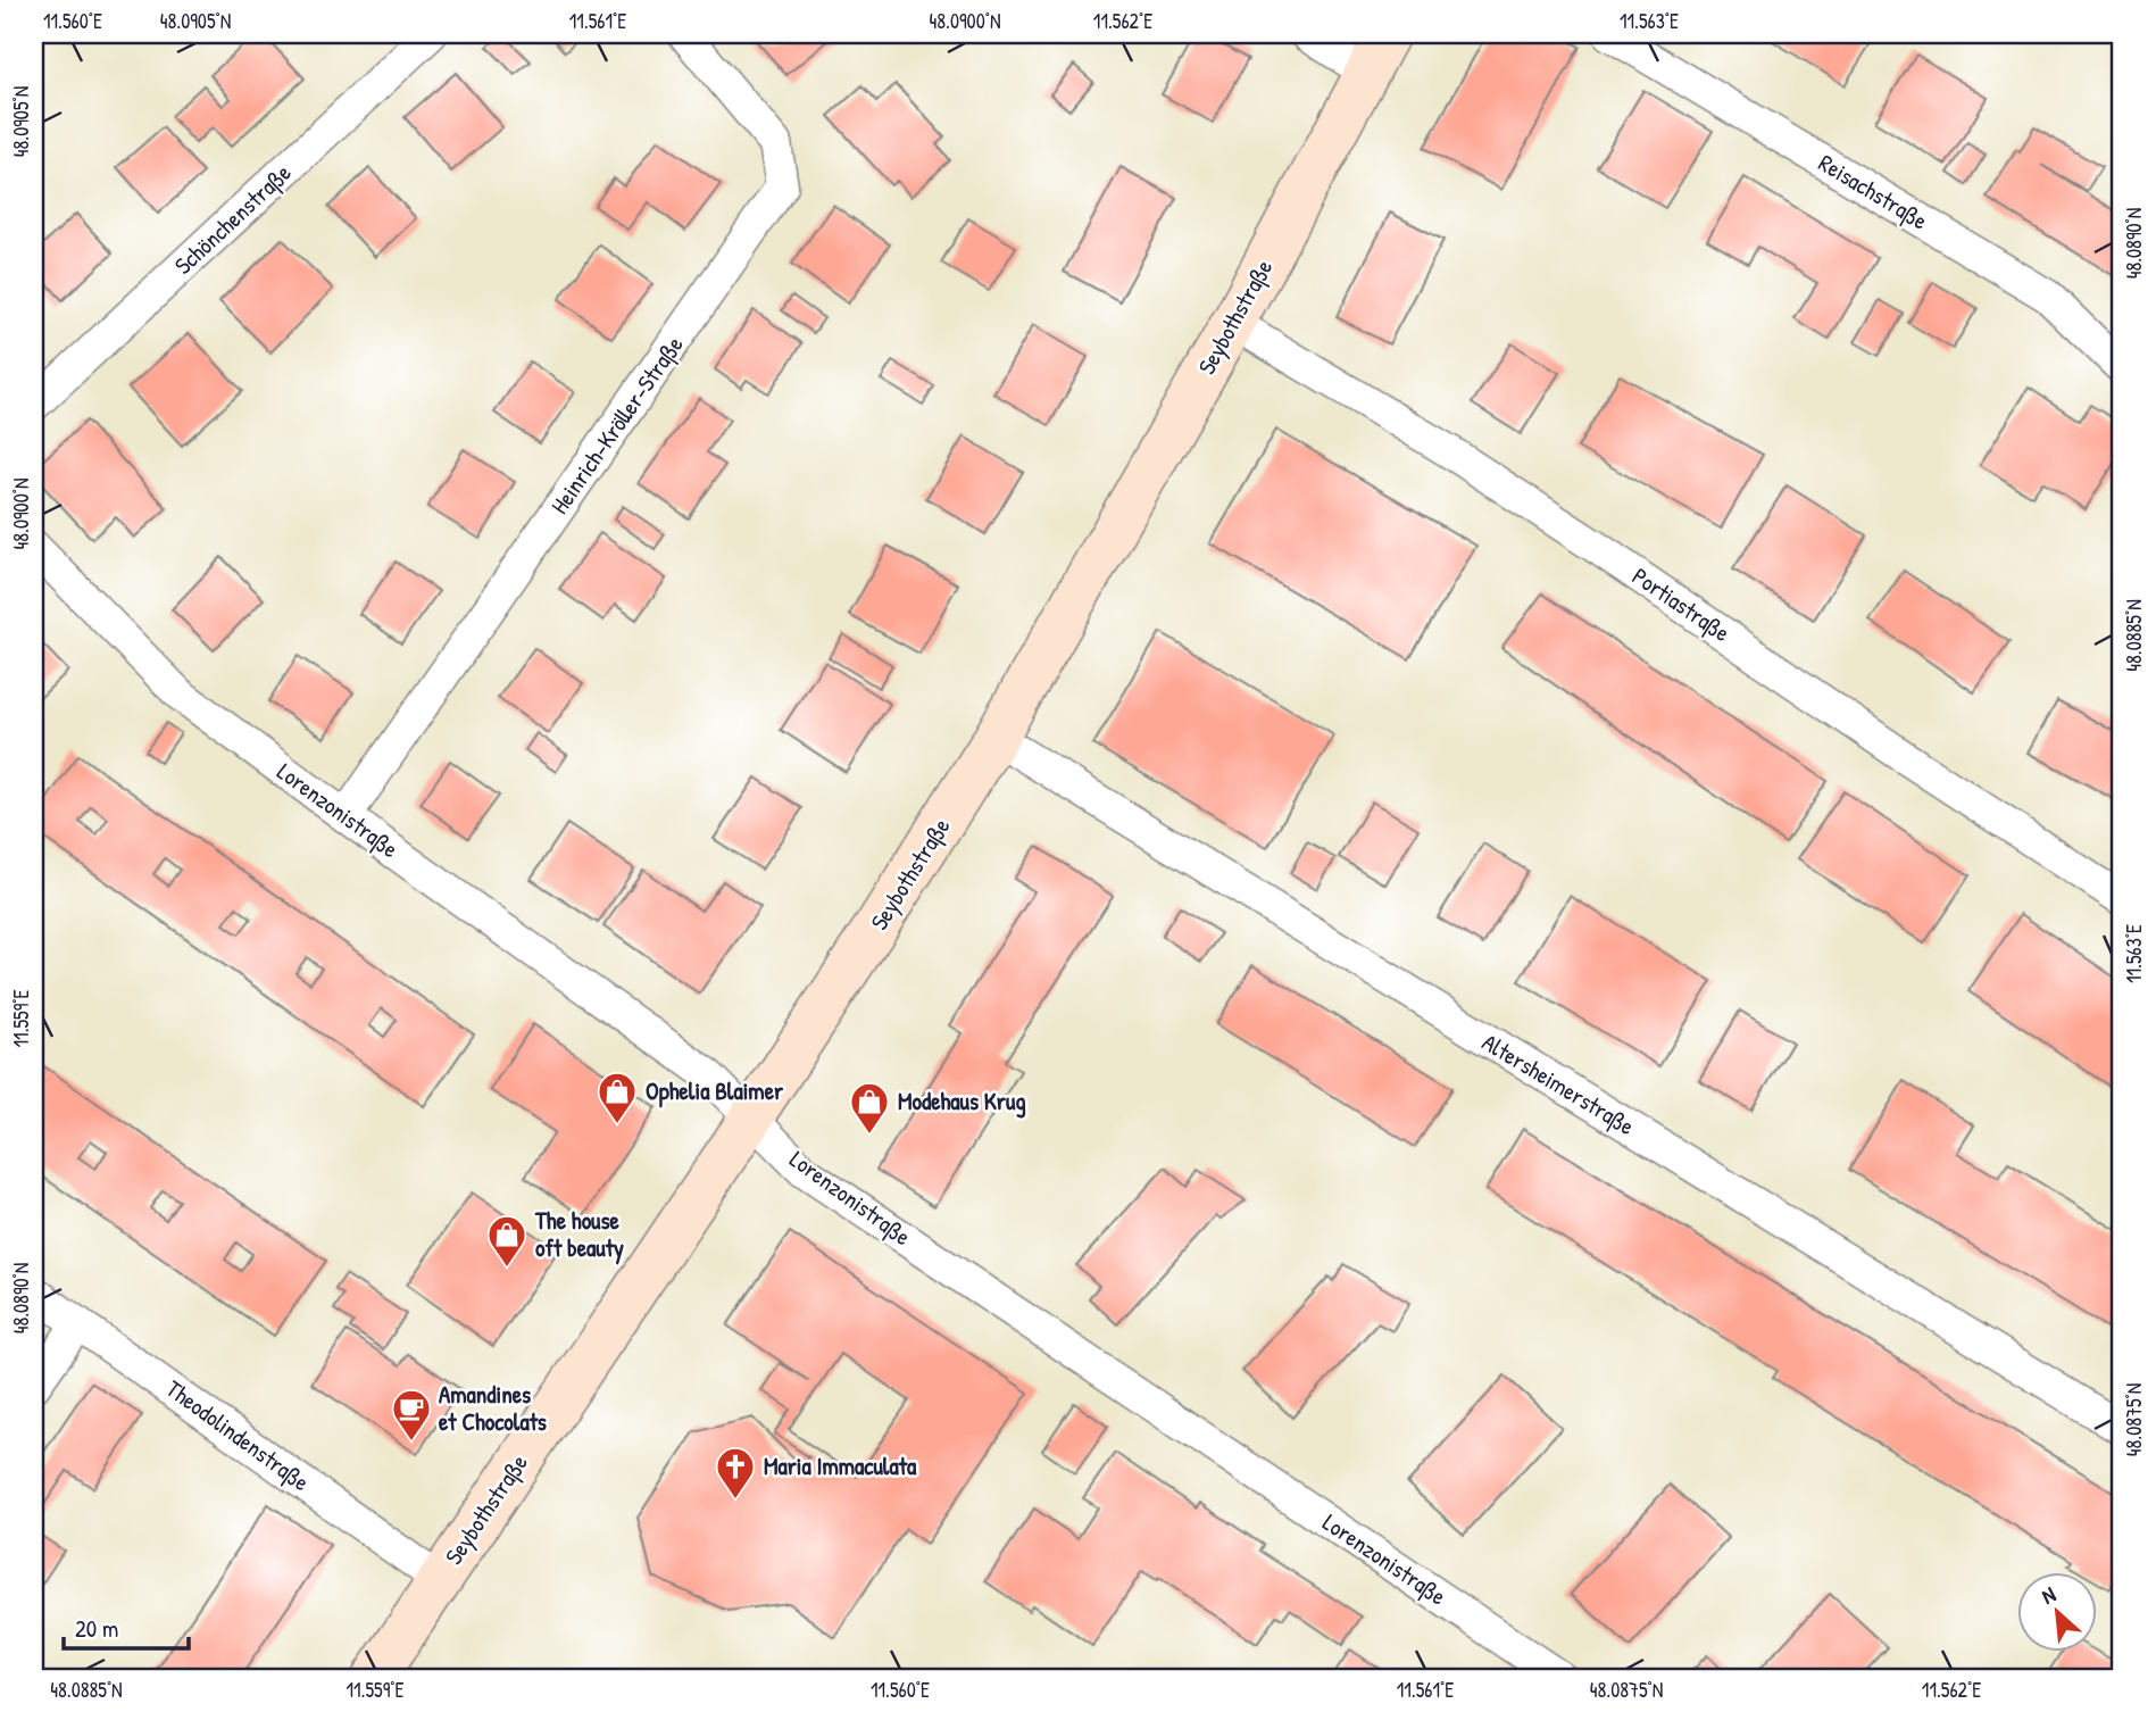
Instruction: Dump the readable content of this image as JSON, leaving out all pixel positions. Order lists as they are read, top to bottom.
{
  "streets": {
    "street": [
      "Reisachstraße",
      "Schönchenstraße",
      "Seybothstraße",
      "Heinrich-Kröller-Straße",
      "Portiastraße",
      "Lorenzonistraße",
      "Altersheimerstraße",
      "Theodolindenstraße"
    ]
  },
  "crossings": [
    ["Seybothstraße", "Portiastraße"],
    ["Seybothstraße", "Lorenzonistraße"],
    ["Seybothstraße", "Altersheimerstraße"],
    ["Seybothstraße", "Theodolindenstraße"],
    ["Heinrich-Kröller-Straße", "Lorenzonistraße"]
  ],
  "places": {
    "shop": ["Ophelia Blaimer", "Modehaus Krug", "The house oft beauty"],
    "cafe": ["Amandines et Chocolats"],
    "church": ["Maria Immaculata"]
  },
  "scale_bar": "20 m",
  "north": "top left",
  "coordinates": [
    "11.560°E",
    "48.0905°N",
    "11.561°E",
    "48.0900°N",
    "11.562°E",
    "11.563°E",
    "48.0890°N",
    "48.0885°N",
    "11.559°E",
    "48.0875°N"
  ]
}
